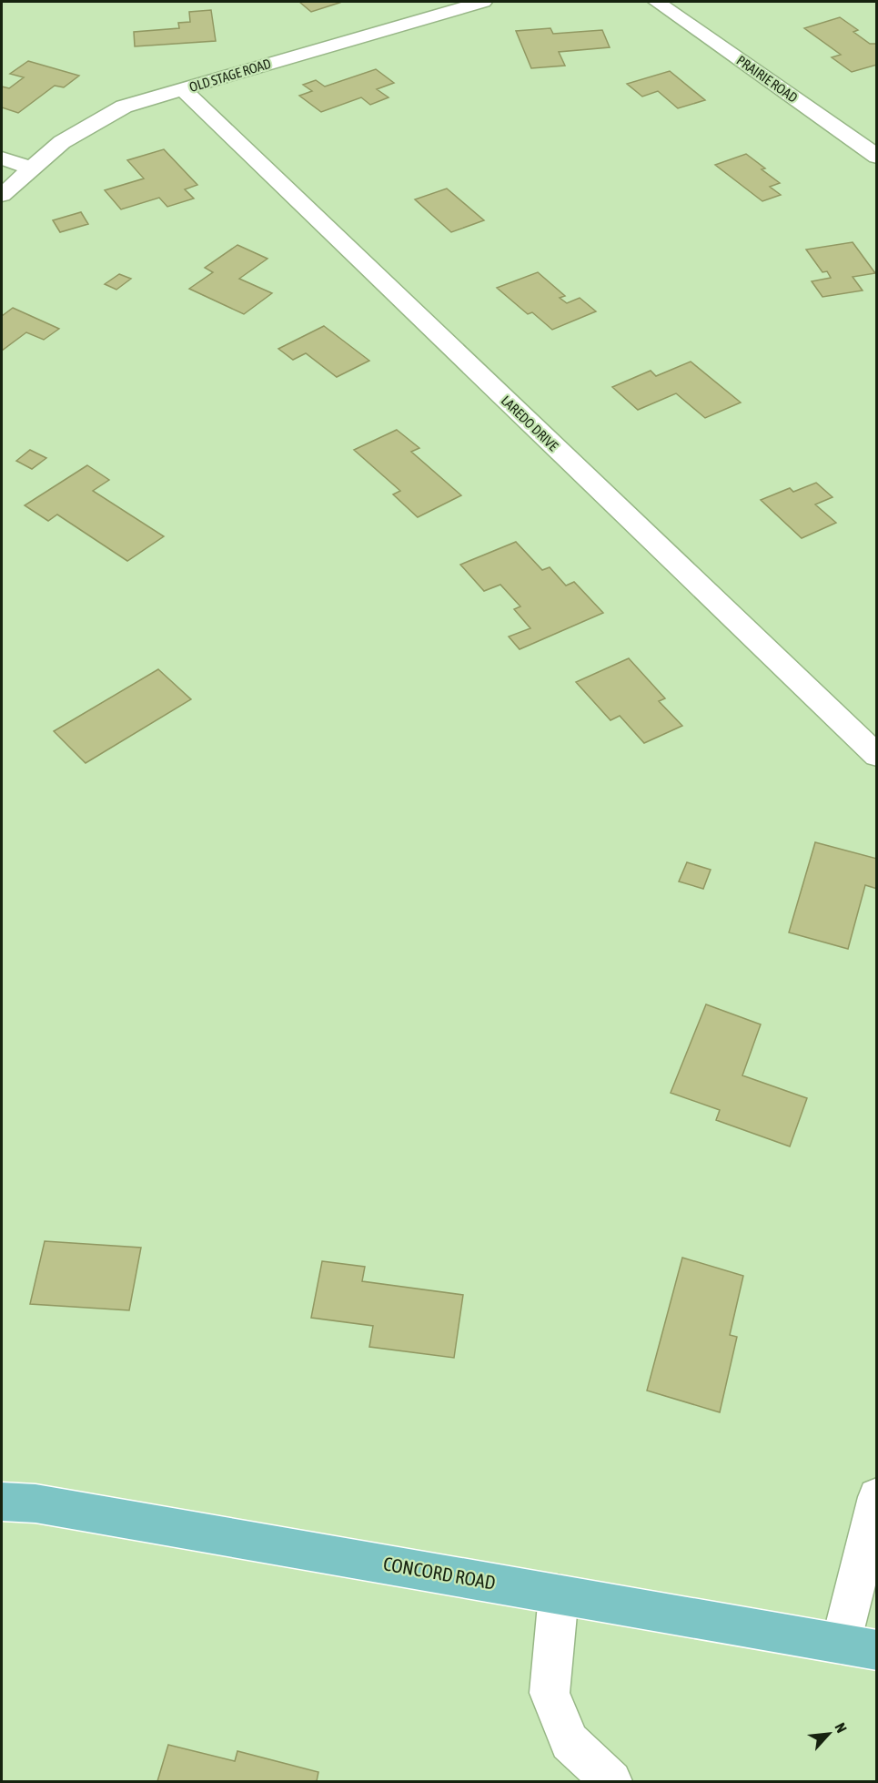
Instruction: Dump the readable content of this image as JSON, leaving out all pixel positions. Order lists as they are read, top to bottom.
{
  "streets": {
    "main road": ["CONCORD ROAD"],
    "street": ["OLD STAGE ROAD", "PRAIRIE ROAD", "LAREDO DRIVE"]
  },
  "crossings": [
    ["OLD STAGE ROAD", "LAREDO DRIVE"]
  ],
  "north": "top right"
}
